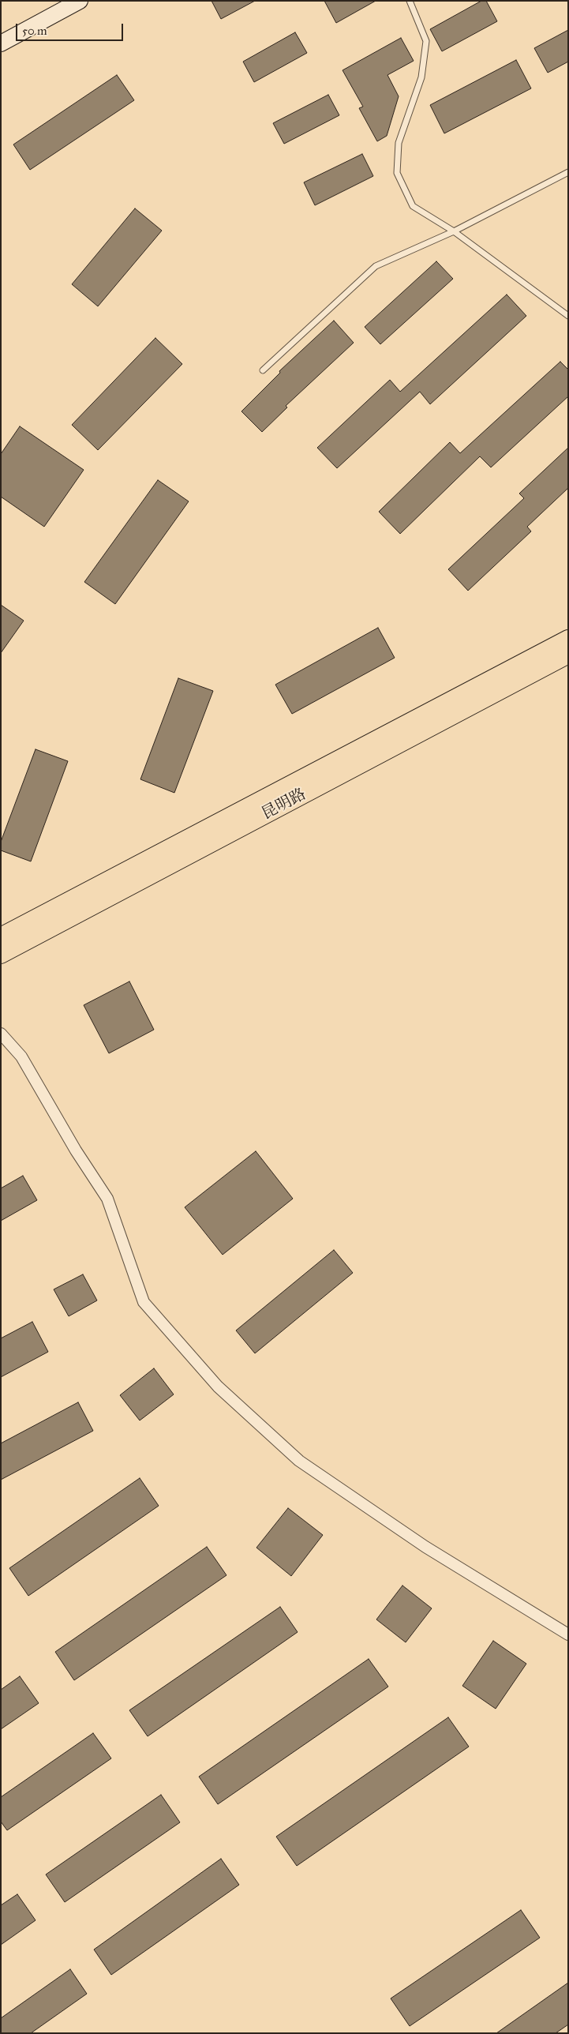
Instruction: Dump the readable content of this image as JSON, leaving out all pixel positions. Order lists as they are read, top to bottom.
{
  "streets": {
    "main road": ["昆明路"]
  },
  "scale_bar": "50 m"
}
